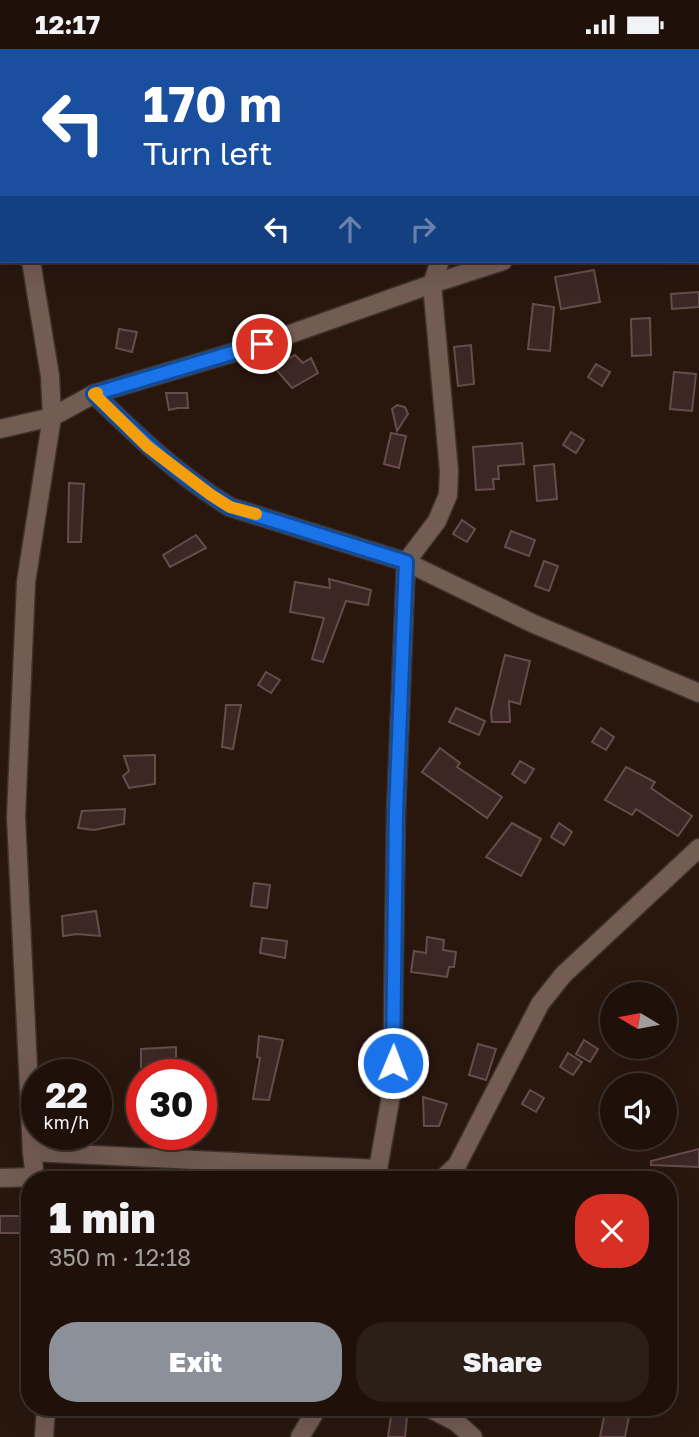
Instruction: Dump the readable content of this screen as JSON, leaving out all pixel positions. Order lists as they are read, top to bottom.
{
  "north": "left",
  "page": {
    "status": "12:17",
    "turn": ["170 m", "Turn left"],
    "speed": "22 km/h",
    "limit": "30",
    "heading": ["1 min", "350 m · 12:18"],
    "buttons": ["Exit", "Share"]
  }
}
